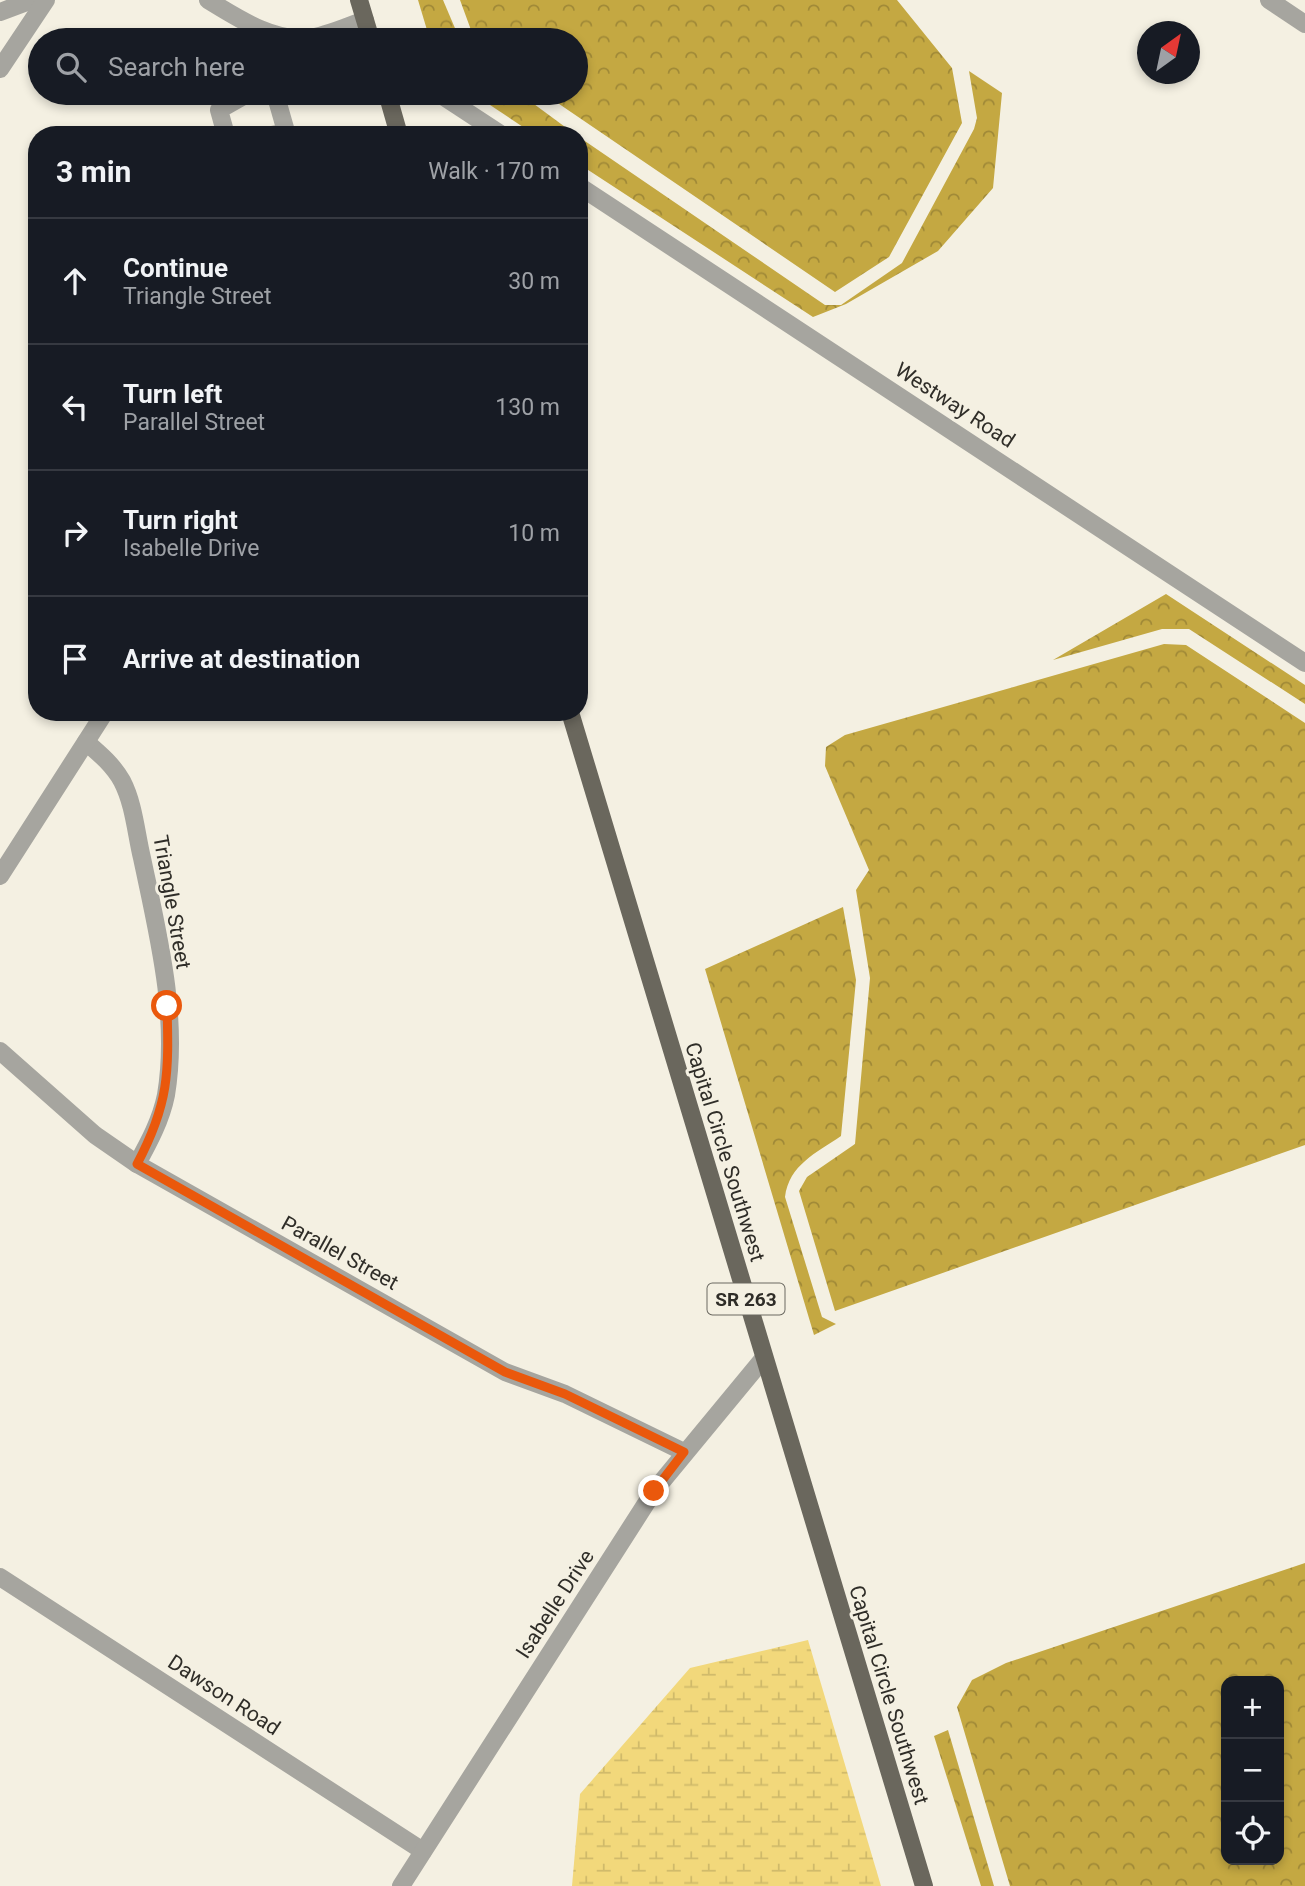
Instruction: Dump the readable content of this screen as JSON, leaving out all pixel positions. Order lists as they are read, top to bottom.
{
  "streets": {
    "main road": ["Capital Circle Southwest", "SR 263"],
    "street": [
      "Westway Road",
      "Triangle Street",
      "Parallel Street",
      "Isabelle Drive",
      "Dawson Road"
    ]
  },
  "crossings": [
    ["Triangle Street", "Parallel Street"],
    ["Capital Circle Southwest", "Isabelle Drive"],
    ["Parallel Street", "Isabelle Drive"],
    ["Isabelle Drive", "Dawson Road"]
  ],
  "north": "top right",
  "page": {
    "search": "Search here",
    "heading": ["3 min", "Walk · 170 m"],
    "list": [
      ["Continue", "Triangle Street", "30 m"],
      ["Turn left", "Parallel Street", "130 m"],
      ["Turn right", "Isabelle Drive", "10 m"],
      "Arrive at destination"
    ],
    "map_buttons": ["+", "−"]
  }
}
